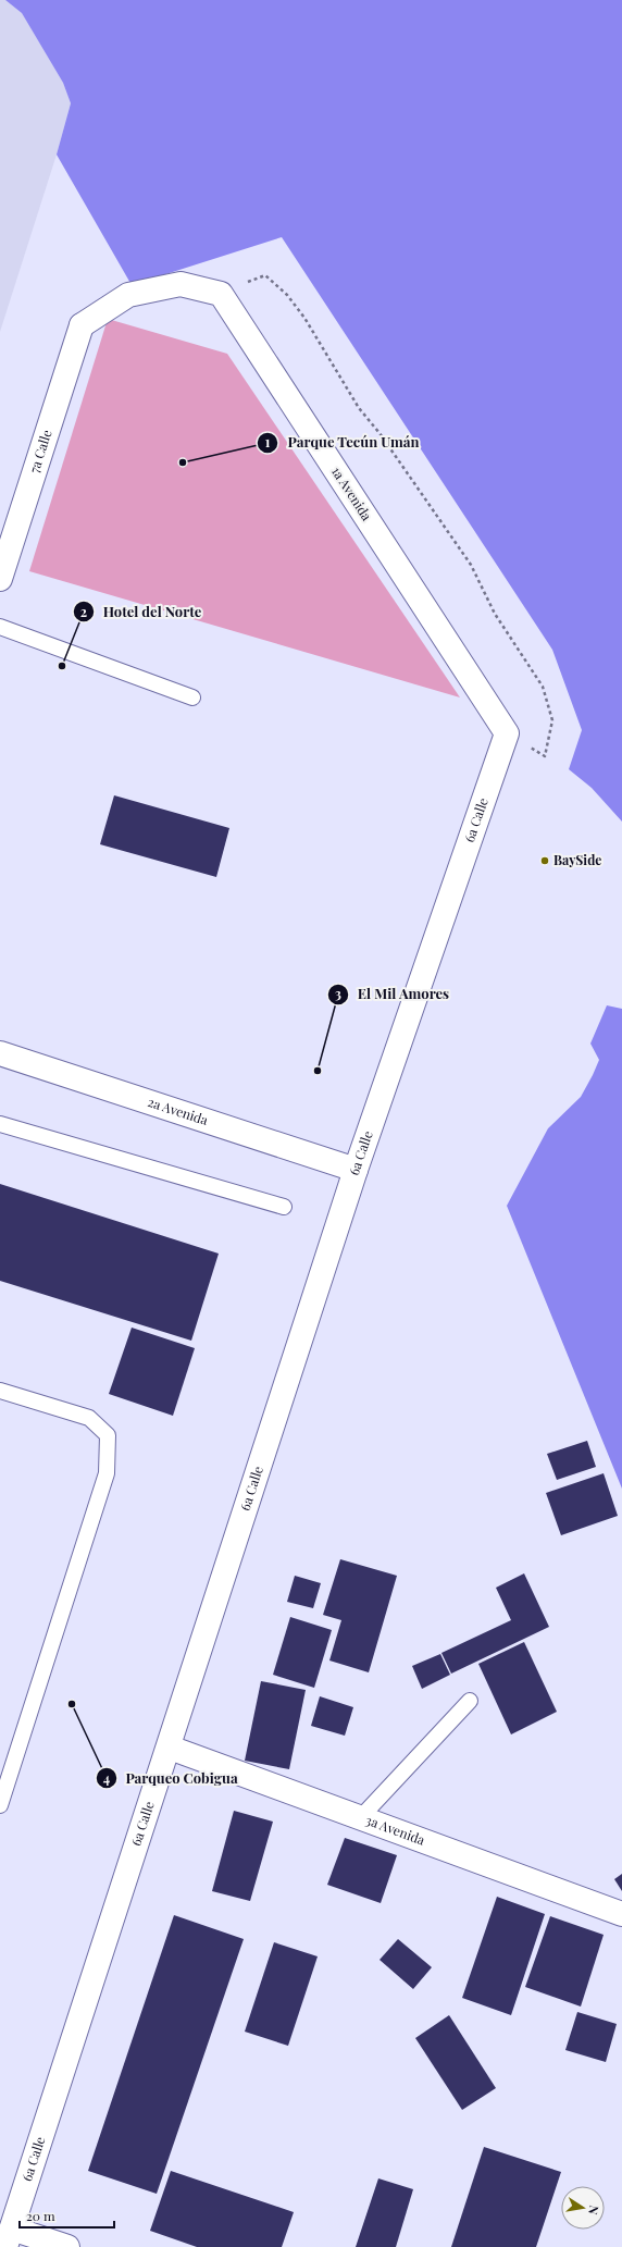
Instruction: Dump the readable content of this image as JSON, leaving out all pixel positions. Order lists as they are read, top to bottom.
{
  "streets": {
    "street": [
      "7a Calle",
      "1a Avenida",
      "6a Calle",
      "2a Avenida",
      "3a Avenida"
    ]
  },
  "crossings": [
    ["7a Calle", "1a Avenida"],
    ["1a Avenida", "6a Calle"],
    ["6a Calle", "2a Avenida"],
    ["6a Calle", "3a Avenida"]
  ],
  "places": [
    "Parque Tecún Umán",
    "Hotel del Norte",
    "BaySide",
    "El Mil Amores",
    "Parqueo Cobigua"
  ],
  "scale_bar": "20 m",
  "north": "right"
}
